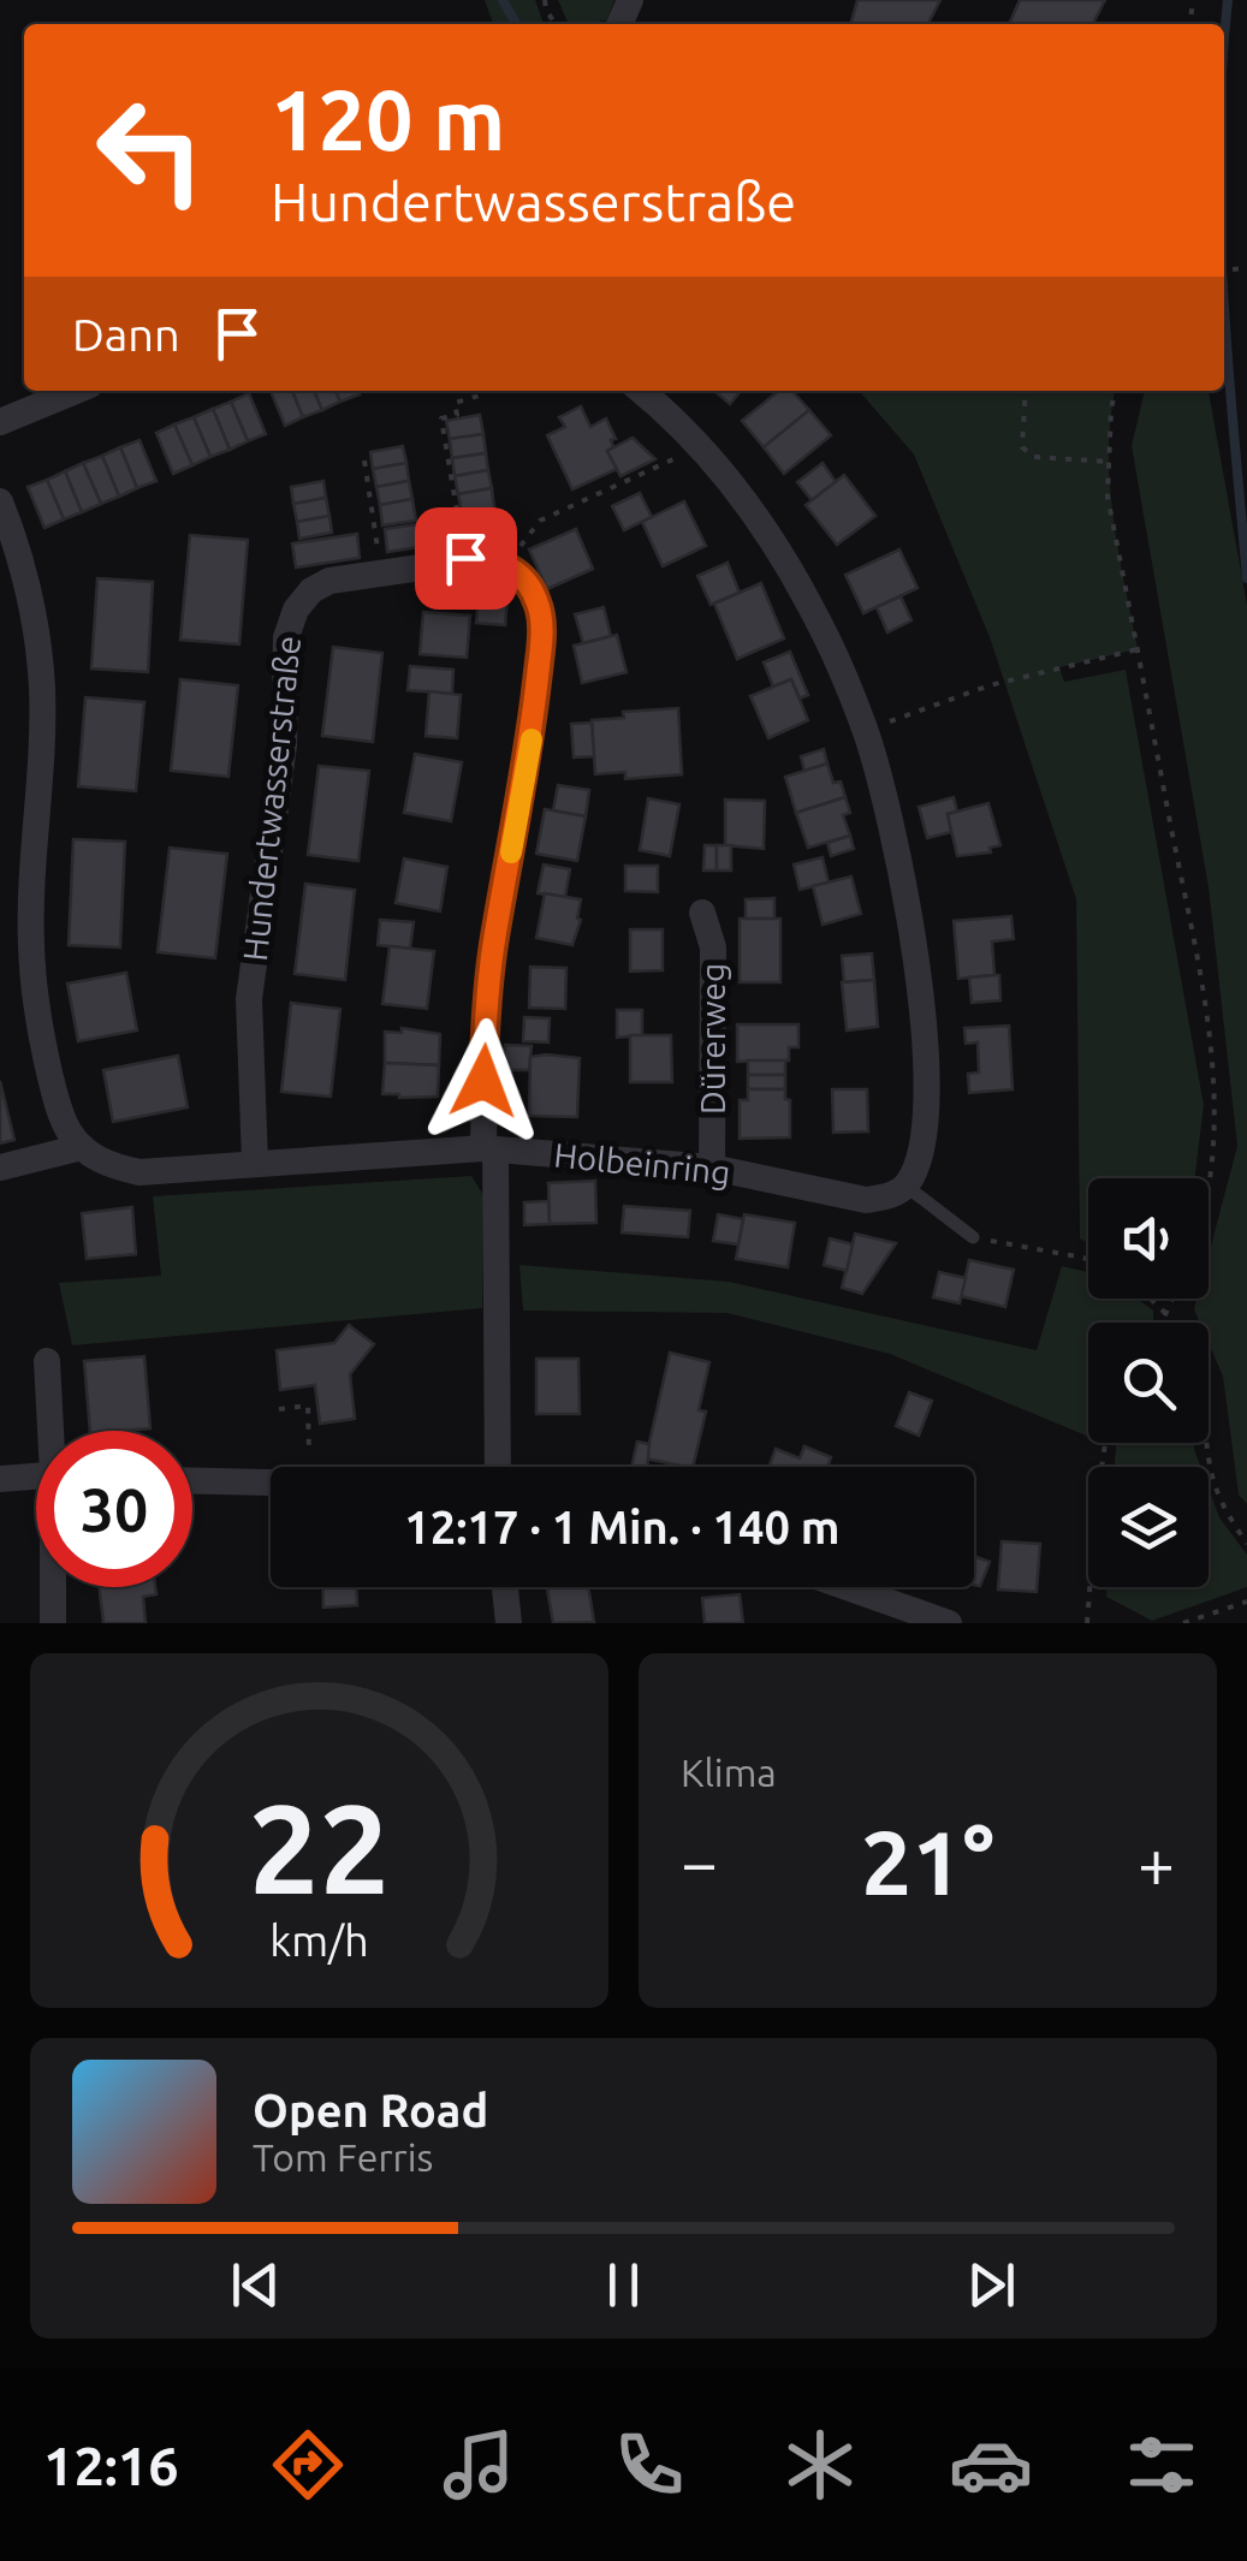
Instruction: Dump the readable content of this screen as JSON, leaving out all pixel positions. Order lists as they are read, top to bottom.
{
  "streets": {
    "street": ["Hundertwasserstraße", "Dürerweg", "Holbeinring"]
  },
  "crossings": [
    ["Hundertwasserstraße", "Holbeinring"],
    ["Dürerweg", "Holbeinring"]
  ],
  "page": {
    "turn": ["120 m", "Hundertwasserstraße"],
    "then": "Dann",
    "limit": "30",
    "trip": "12:17 · 1 Min. · 140 m",
    "tile": "Klima",
    "heat": ["−", "21°", "+"],
    "song": ["Open Road", "Tom Ferris"],
    "tabs": "12:16",
    "gauge": ["22", "km/h"]
  }
}
